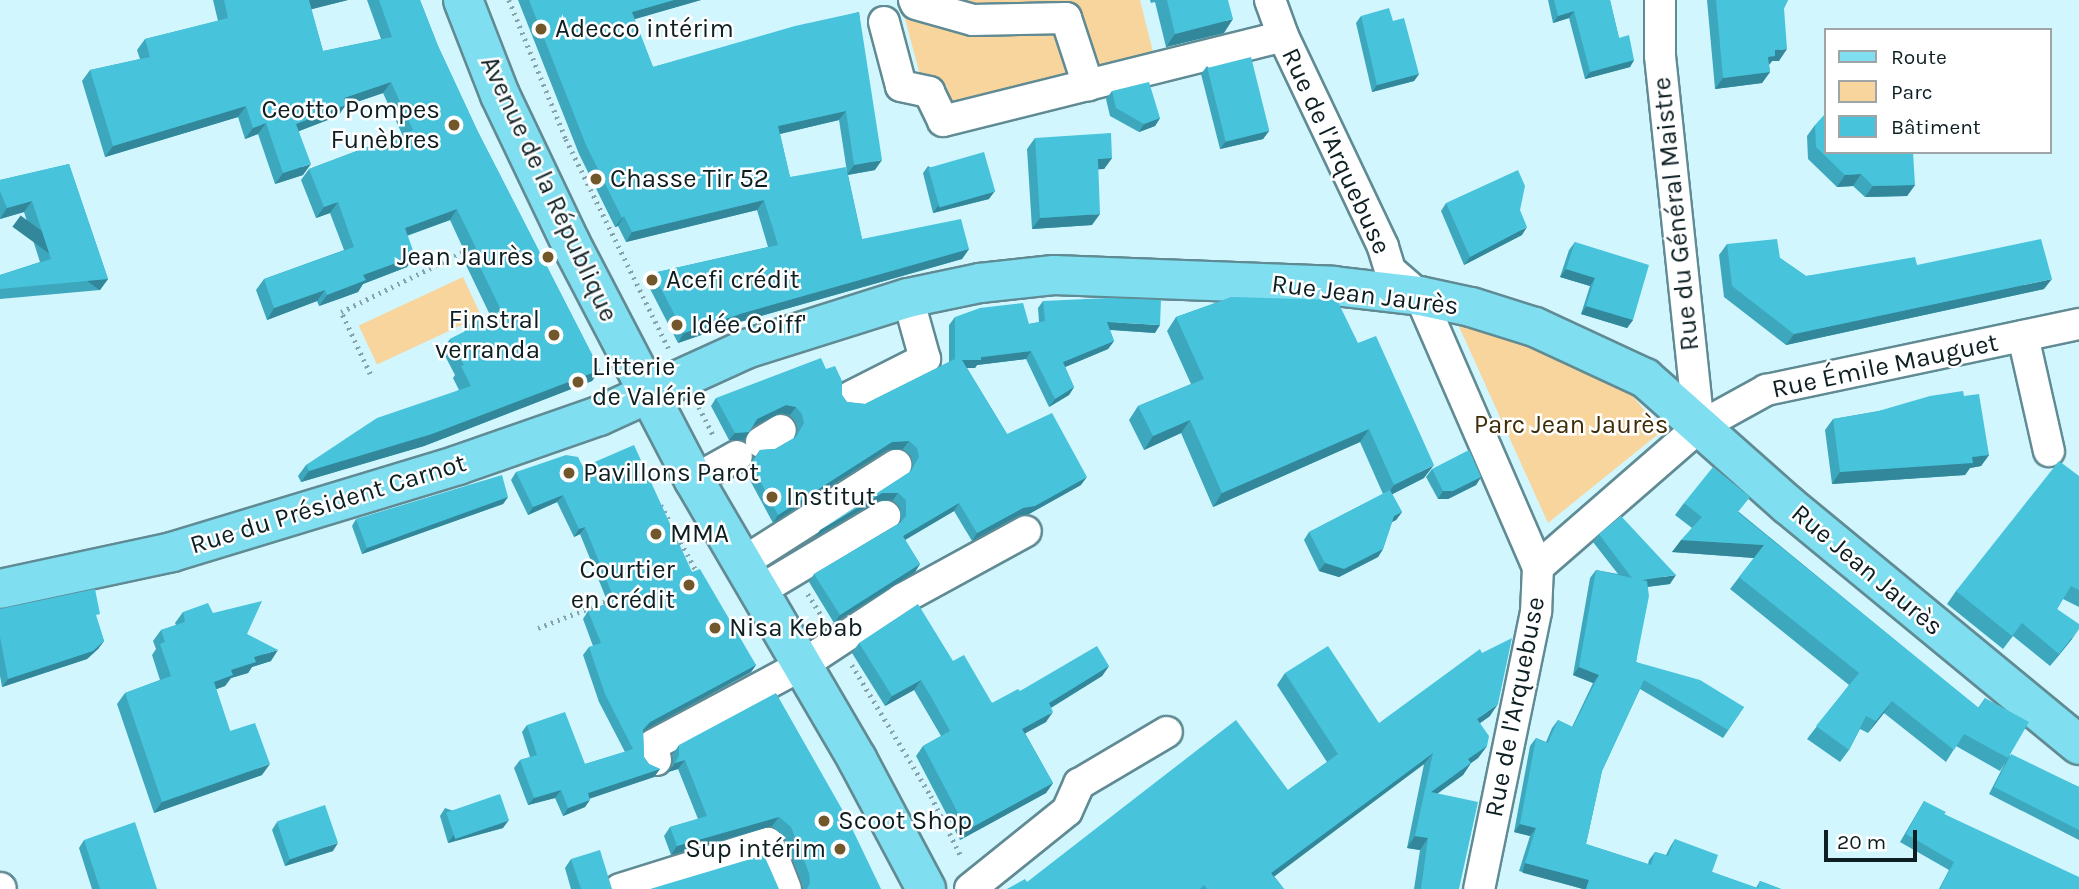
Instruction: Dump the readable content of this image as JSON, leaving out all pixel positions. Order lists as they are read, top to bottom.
{
  "streets": {
    "main road": ["Avenue de la République", "Rue Jean Jaurès", "Rue du Président Carnot"],
    "street": ["Rue de l'Arquebuse", "Rue du Général Maistre", "Rue Émile Mauguet"]
  },
  "crossings": [
    ["Rue de l'Arquebuse", "Rue Jean Jaurès"],
    ["Rue de l'Arquebuse", "Rue Émile Mauguet"],
    ["Avenue de la République", "Rue Jean Jaurès"],
    ["Avenue de la République", "Rue du Président Carnot"],
    ["Rue du Général Maistre", "Rue Jean Jaurès"],
    ["Rue du Général Maistre", "Rue Émile Mauguet"],
    ["Rue Jean Jaurès", "Rue Émile Mauguet"],
    ["Rue Jean Jaurès", "Rue du Président Carnot"]
  ],
  "parks": ["Parc Jean Jaurès"],
  "places": [
    "Adecco intérim",
    "Ceotto Pompes Funèbres",
    "Chasse Tir 52",
    "Jean Jaurès",
    "Acefi crédit",
    "Idée Coiff'",
    "Finstral verranda",
    "Litterie de Valérie",
    "Pavillons Parot",
    "Institut",
    "MMA",
    "Courtier en crédit",
    "Nisa Kebab",
    "Scoot Shop",
    "Sup intérim"
  ],
  "legend": ["Route", "Parc", "Bâtiment"],
  "scale_bar": "20 m"
}
